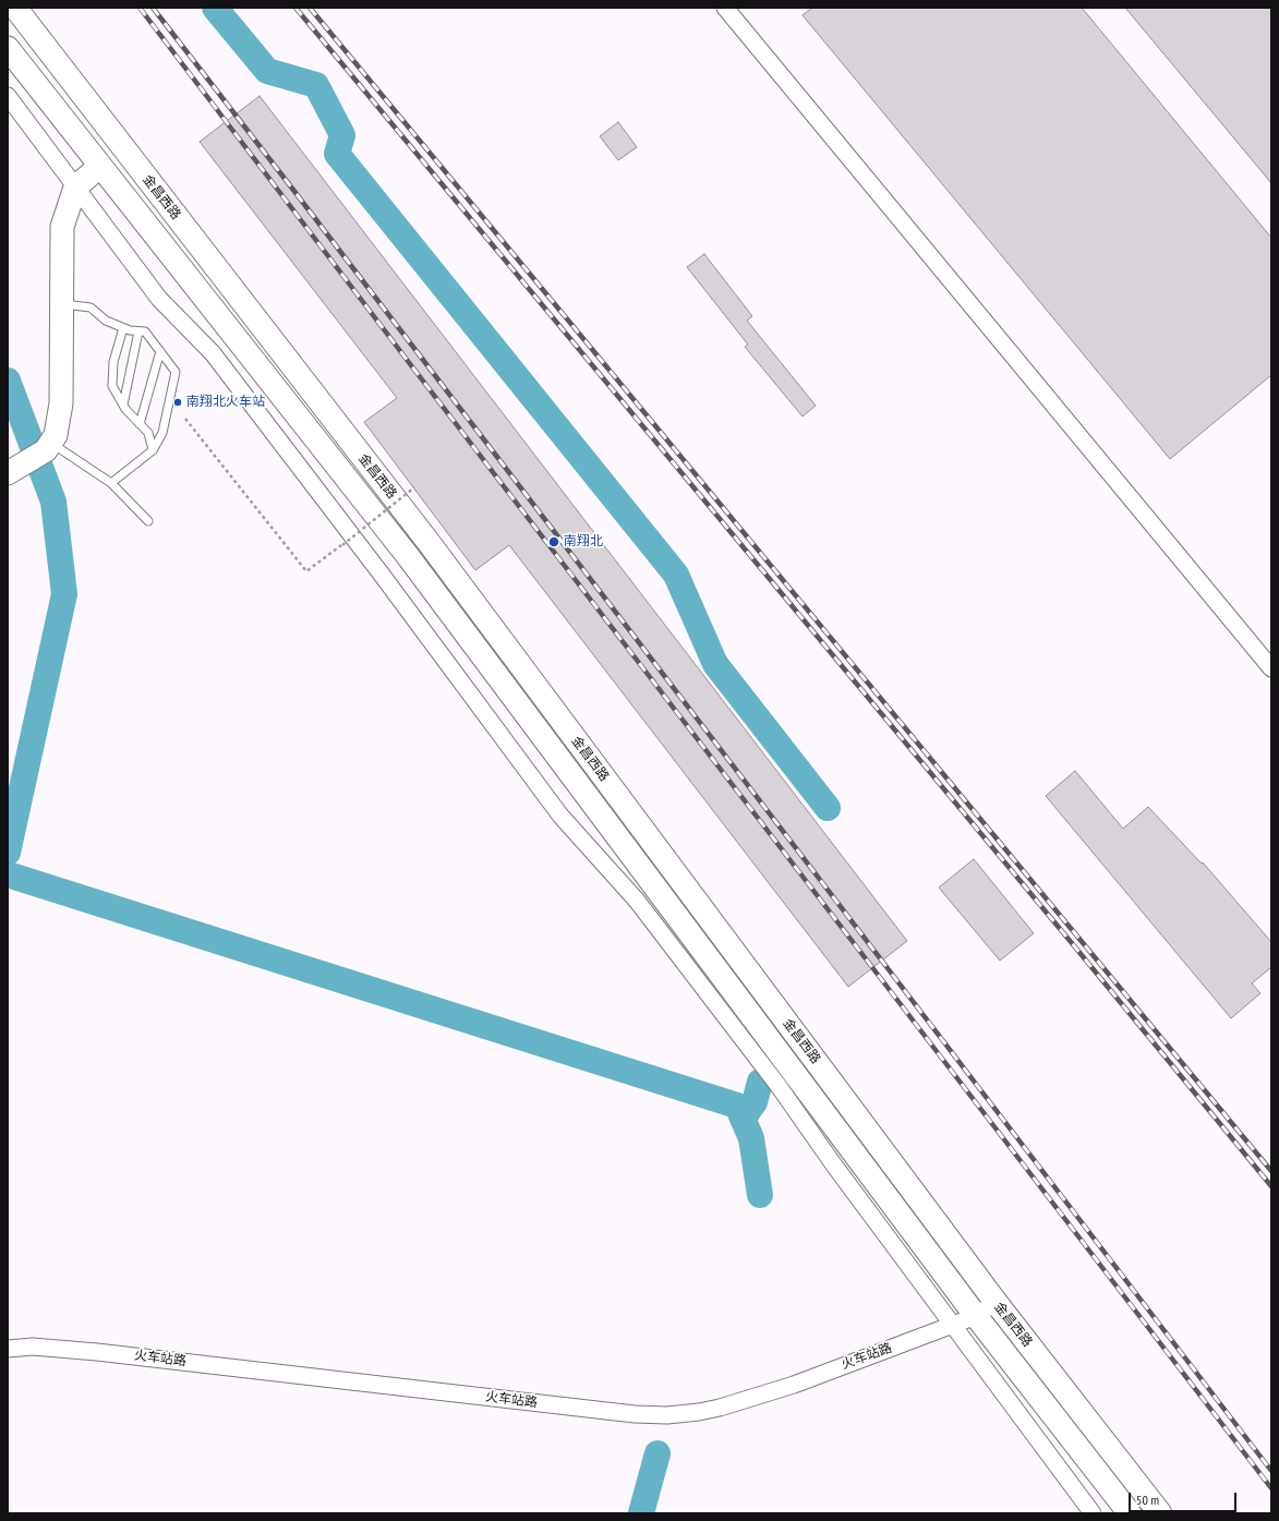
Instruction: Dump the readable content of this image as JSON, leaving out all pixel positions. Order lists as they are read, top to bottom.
{
  "streets": {
    "main road": ["金昌西路"],
    "street": ["火车站路"]
  },
  "crossings": [
    ["金昌西路", "火车站路"]
  ],
  "places": ["南翔北火车站", "南翔北"],
  "scale_bar": "50 m"
}
